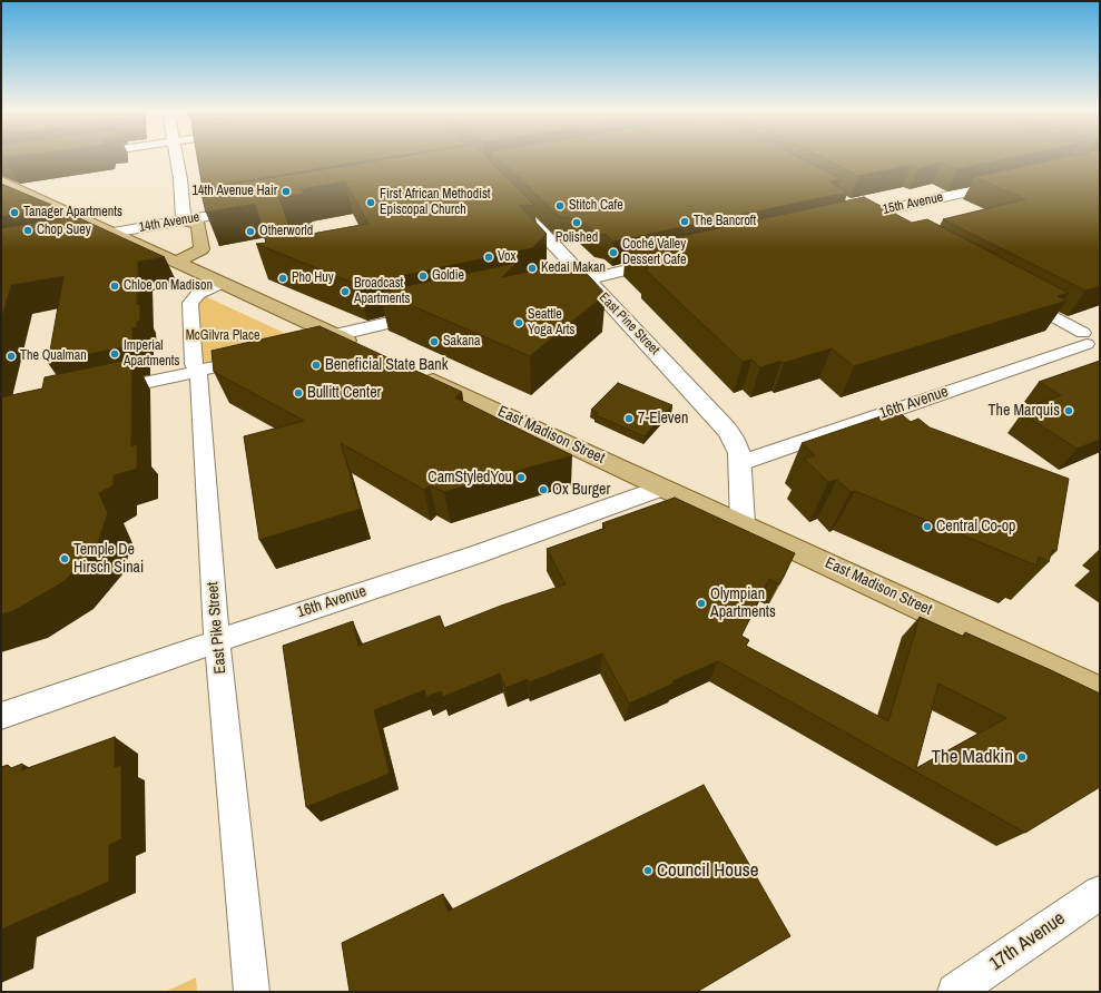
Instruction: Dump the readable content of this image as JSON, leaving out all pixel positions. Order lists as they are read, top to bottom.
{
  "streets": {
    "main road": [
      "15th Avenue",
      "14th Avenue",
      "East Pine Street",
      "East Madison Street"
    ],
    "street": ["16th Avenue", "East Pike Street", "17th Avenue"]
  },
  "crossings": [
    ["East Pine Street", "16th Avenue"],
    ["East Pine Street", "East Madison Street"],
    ["16th Avenue", "East Madison Street"],
    ["16th Avenue", "East Pike Street"]
  ],
  "parks": ["McGilvra Place"],
  "places": [
    "14th Avenue Hair",
    "First African Methodist Episcopal Church",
    "Stitch Cafe",
    "Tanager Apartments",
    "The Bancroft",
    "Polished",
    "Chop Suey",
    "Otherworld",
    "Coché Valley Dessert Cafe",
    "Vox",
    "Kedai Makan",
    "Goldie",
    "Pho Huy",
    "Chloe on Madison",
    "Broadcast Apartments",
    "Seattle Yoga Arts",
    "Sakana",
    "Imperial Apartments",
    "The Qualman",
    "Beneficial State Bank",
    "Bullitt Center",
    "The Marquis",
    "7-Eleven",
    "CamStyledYou",
    "Ox Burger",
    "Central Co-op",
    "Temple De Hirsch Sinai",
    "Olympian Apartments",
    "The Madkin",
    "Council House"
  ]
}
